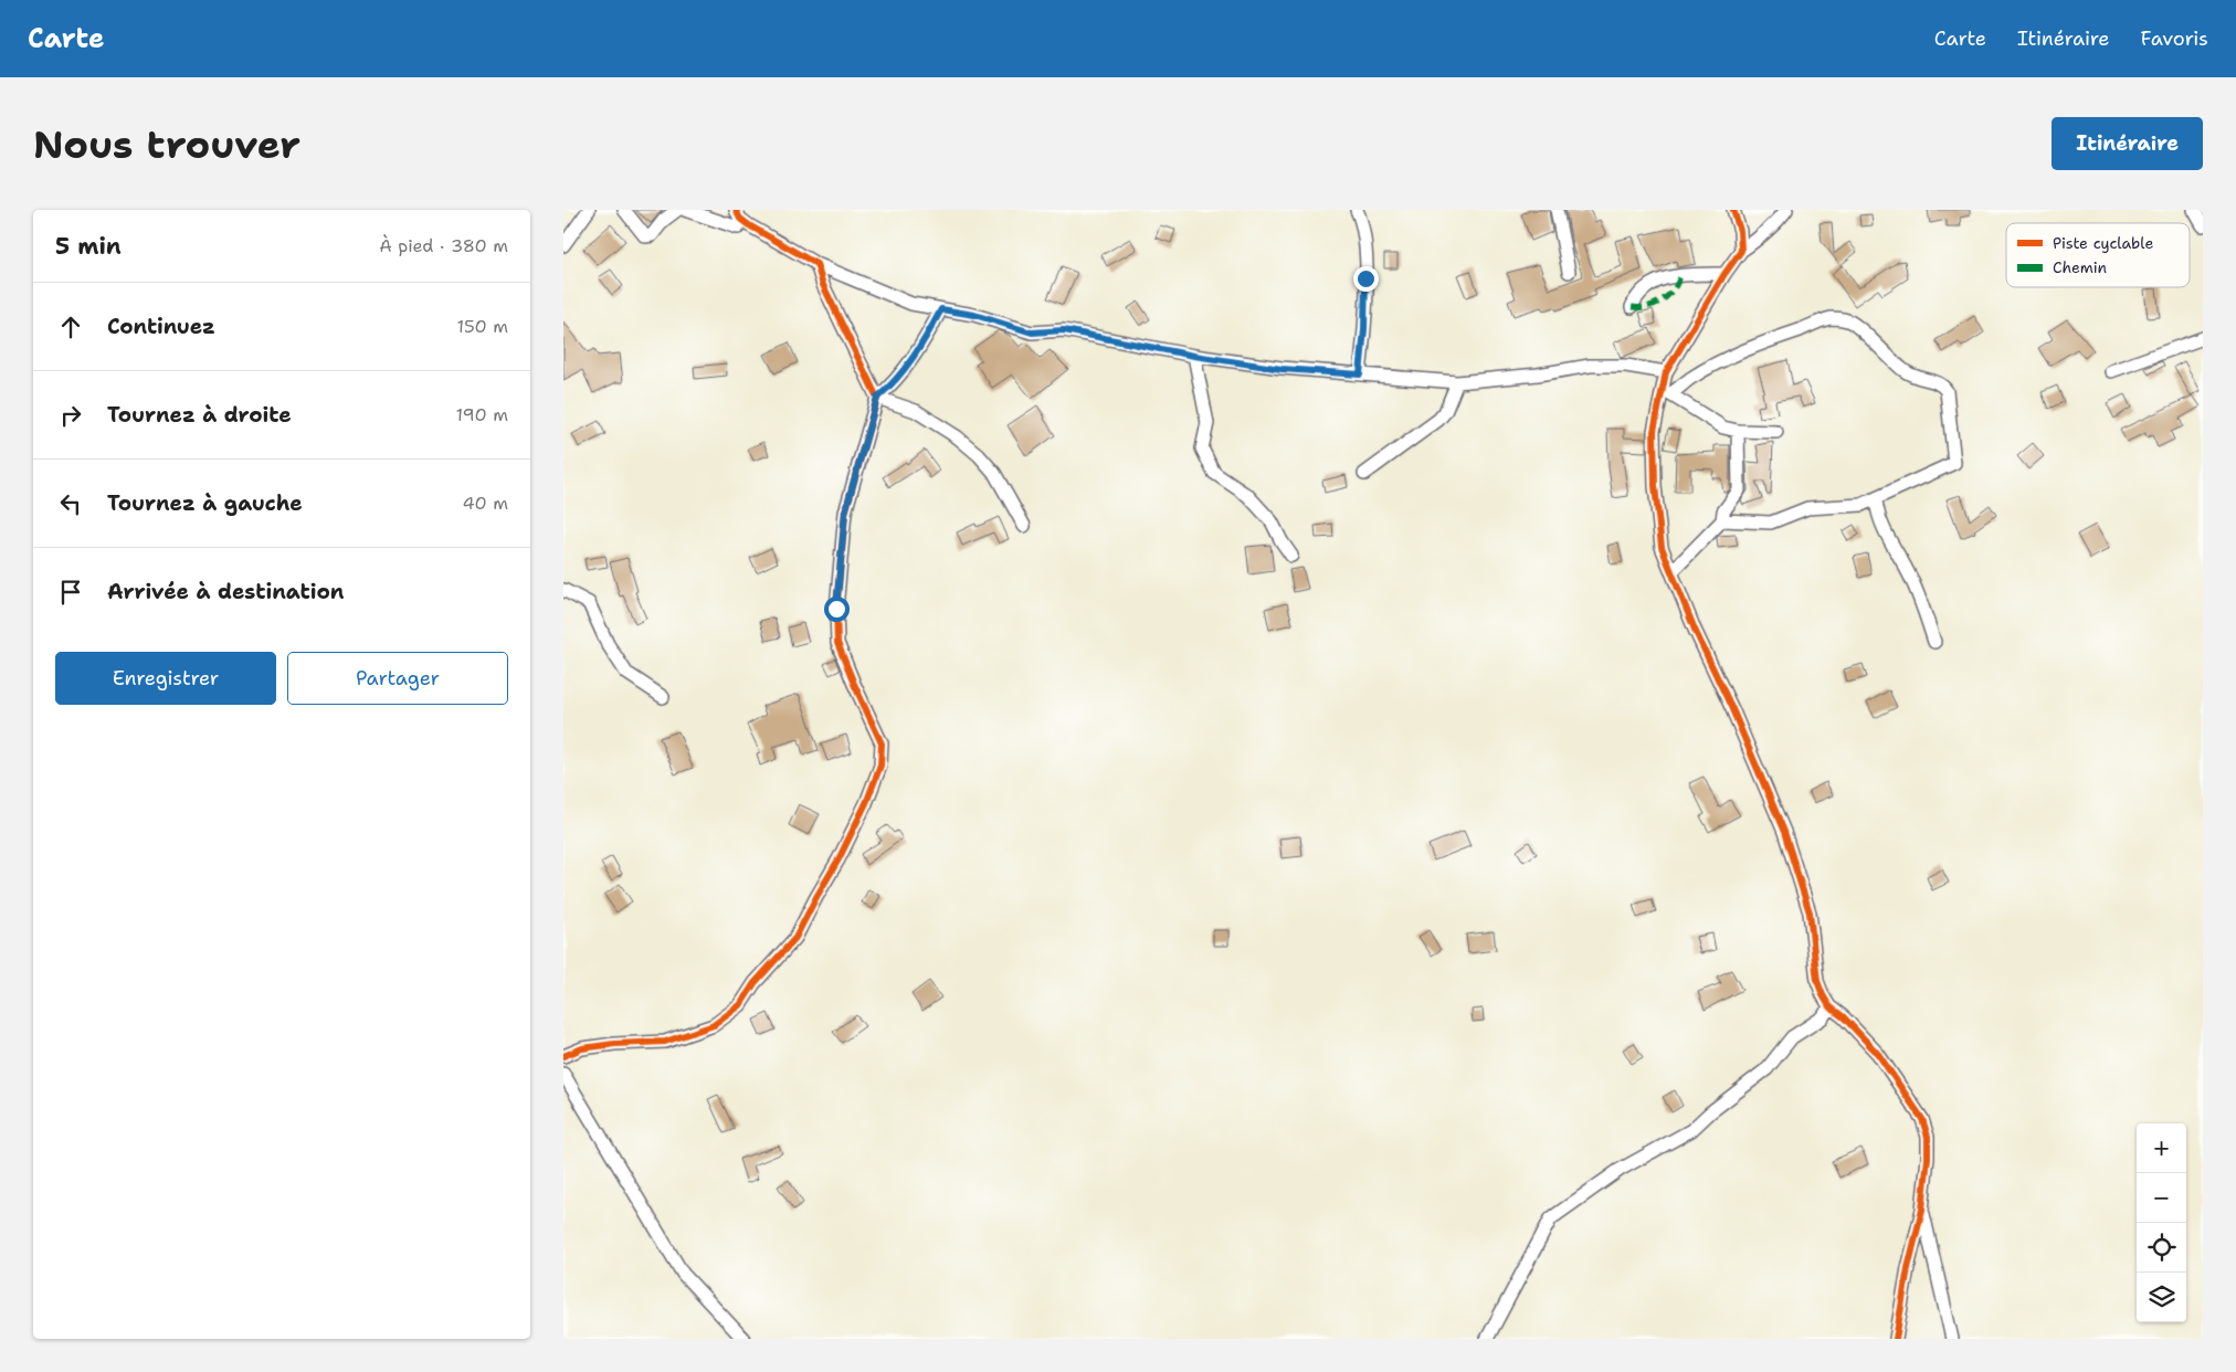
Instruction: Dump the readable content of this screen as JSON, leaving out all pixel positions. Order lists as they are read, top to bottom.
{
  "legend": ["Piste cyclable", "Chemin"],
  "page": {
    "header": "Carte",
    "nav": ["Carte", "Itinéraire", "Favoris"],
    "buttons": [
      "Itinéraire",
      ["Enregistrer", "Partager"]
    ],
    "title": "Nous trouver",
    "heading": ["5 min", "À pied · 380 m"],
    "list": [
      ["Continuez", "150 m"],
      ["Tournez à droite", "190 m"],
      ["Tournez à gauche", "40 m"],
      "Arrivée à destination"
    ],
    "map_buttons": ["+", "−"]
  }
}
